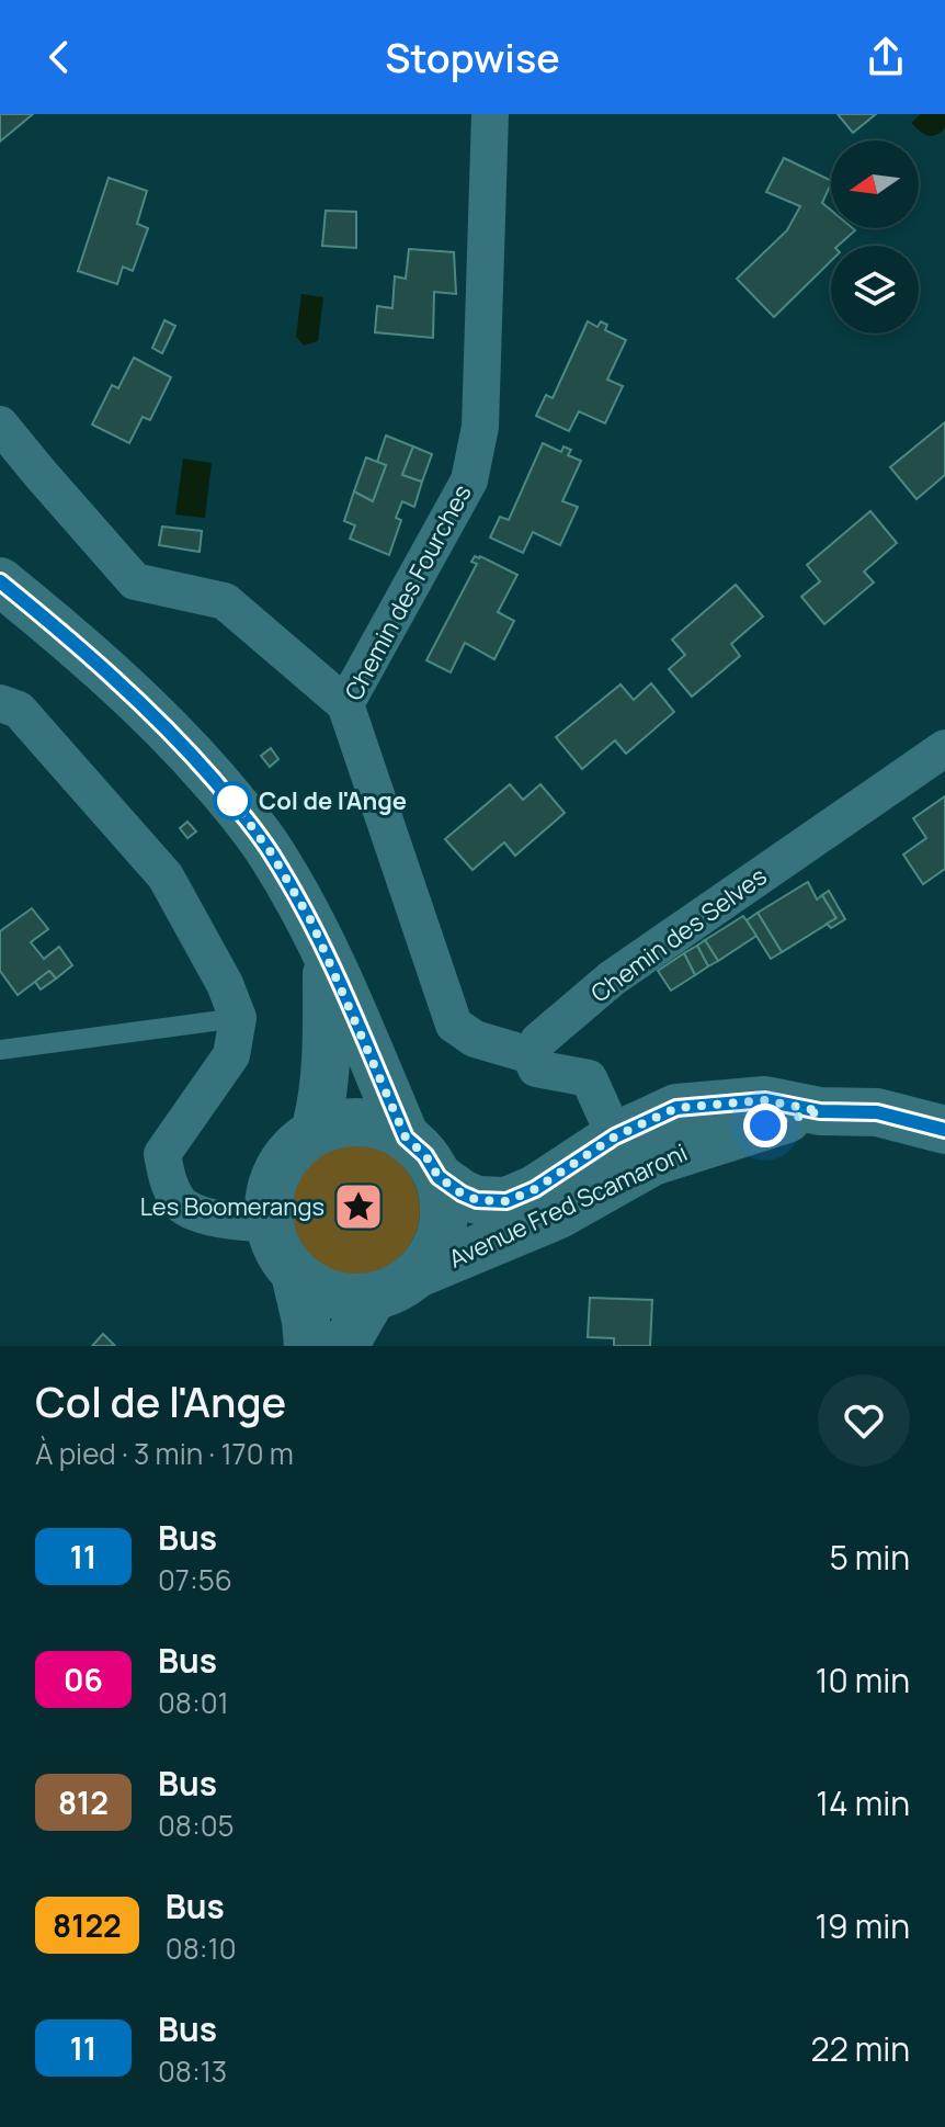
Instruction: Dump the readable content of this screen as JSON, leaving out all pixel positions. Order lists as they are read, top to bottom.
{
  "streets": {
    "main road": ["Avenue Fred Scamaroni"],
    "street": ["Chemin des Fourches", "Chemin des Selves"]
  },
  "crossings": [
    ["Chemin des Fourches", "Chemin des Selves"]
  ],
  "places": {
    "other": ["Col de l'Ange"],
    "place": ["Les Boomerangs"]
  },
  "lines": ["bus line 11"],
  "north": "left",
  "page": {
    "header": "Stopwise",
    "heading": ["Col de l'Ange", "À pied · 3 min · 170 m"],
    "list": [
      {
        "mark": "11",
        "name": "Bus",
        "note": "07:56",
        "value": "5 min"
      },
      {
        "mark": "06",
        "name": "Bus",
        "note": "08:01",
        "value": "10 min"
      },
      {
        "mark": "812",
        "name": "Bus",
        "note": "08:05",
        "value": "14 min"
      },
      {
        "mark": "8122",
        "name": "Bus",
        "note": "08:10",
        "value": "19 min"
      },
      {
        "mark": "11",
        "name": "Bus",
        "note": "08:13",
        "value": "22 min"
      }
    ]
  }
}
